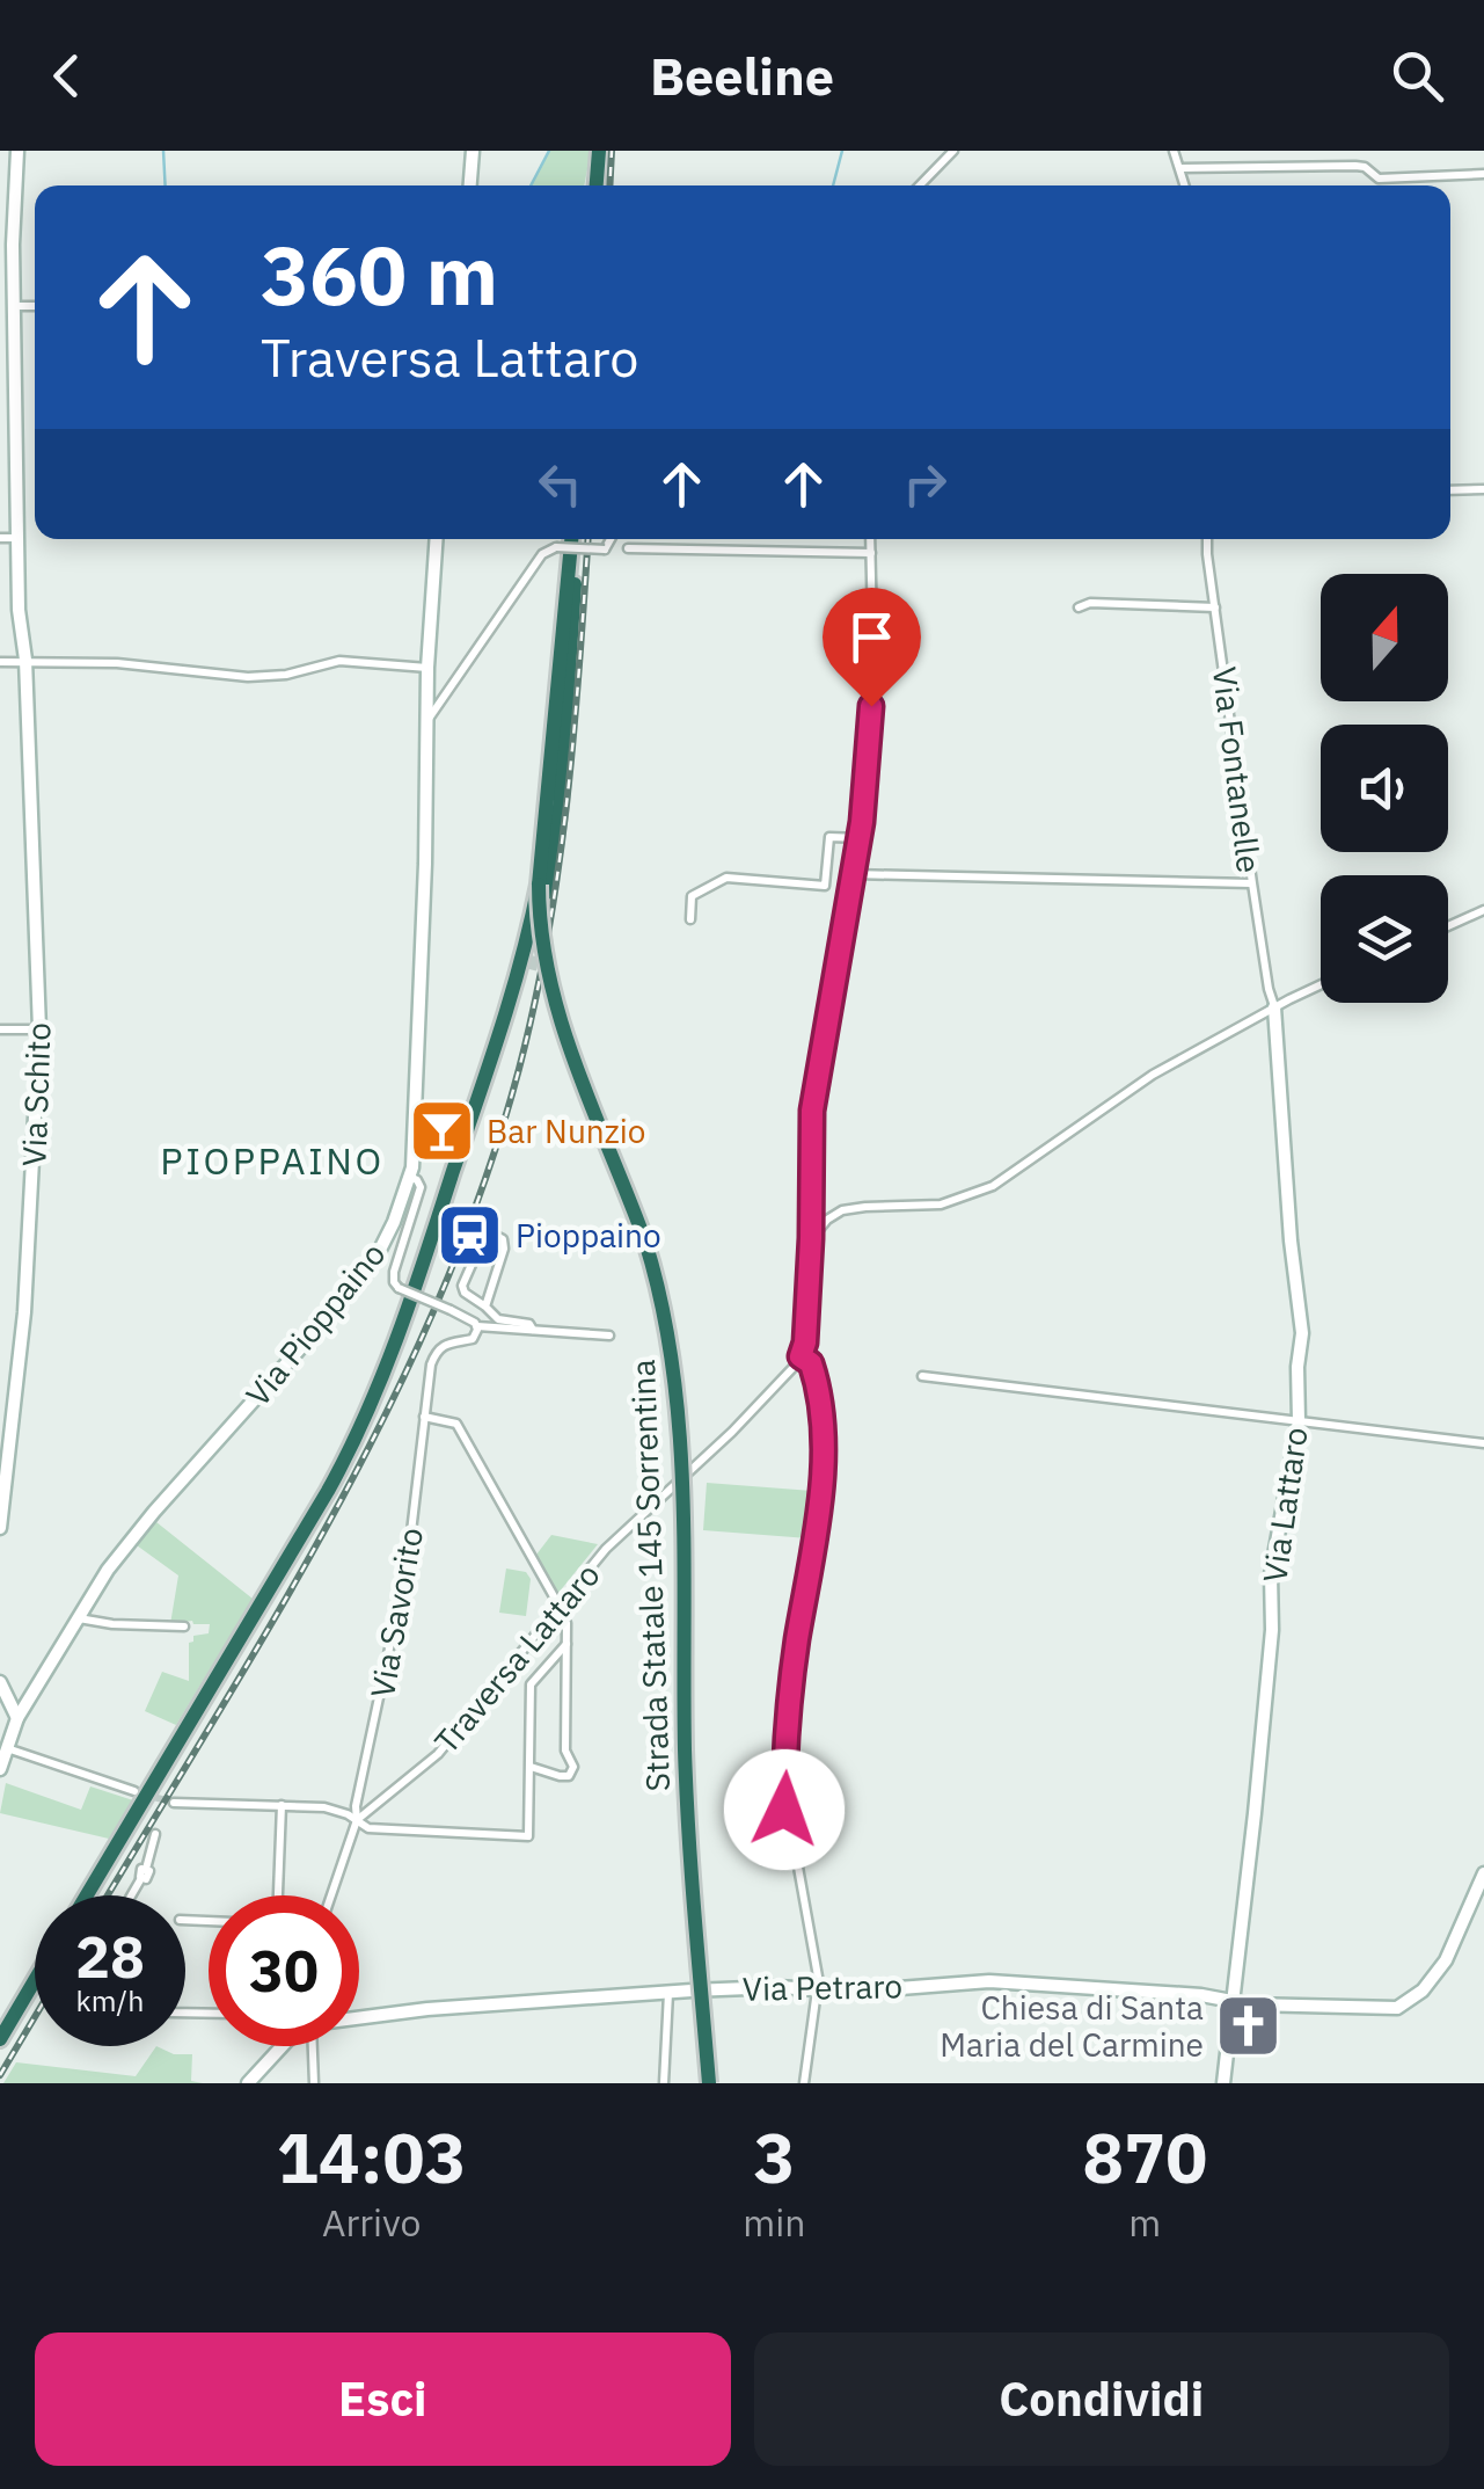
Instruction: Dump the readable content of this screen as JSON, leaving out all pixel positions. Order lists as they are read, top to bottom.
{
  "streets": {
    "highway": ["Strada Statale 145 Sorrentina"],
    "street": [
      "Via Fontanelle",
      "Via Schito",
      "Via Pioppaino",
      "Via Lattaro",
      "Via Savorito",
      "Traversa Lattaro",
      "Via Petraro"
    ]
  },
  "crossings": [
    ["Via Fontanelle", "Via Lattaro"],
    ["Via Lattaro", "Via Petraro"],
    ["Via Savorito", "Traversa Lattaro"]
  ],
  "districts": ["PIOPPAINO"],
  "places": {
    "bar": ["Bar Nunzio"],
    "station": ["Pioppaino"],
    "church": ["Chiesa di Santa Maria del Carmine"]
  },
  "north": "top",
  "page": {
    "header": "Beeline",
    "turn": ["360 m", "Traversa Lattaro"],
    "speed": "28 km/h",
    "limit": "30",
    "eta": [
      "14:03",
      "Arrivo",
      "3",
      "min",
      "870",
      "m"
    ],
    "buttons": ["Esci", "Condividi"]
  }
}
